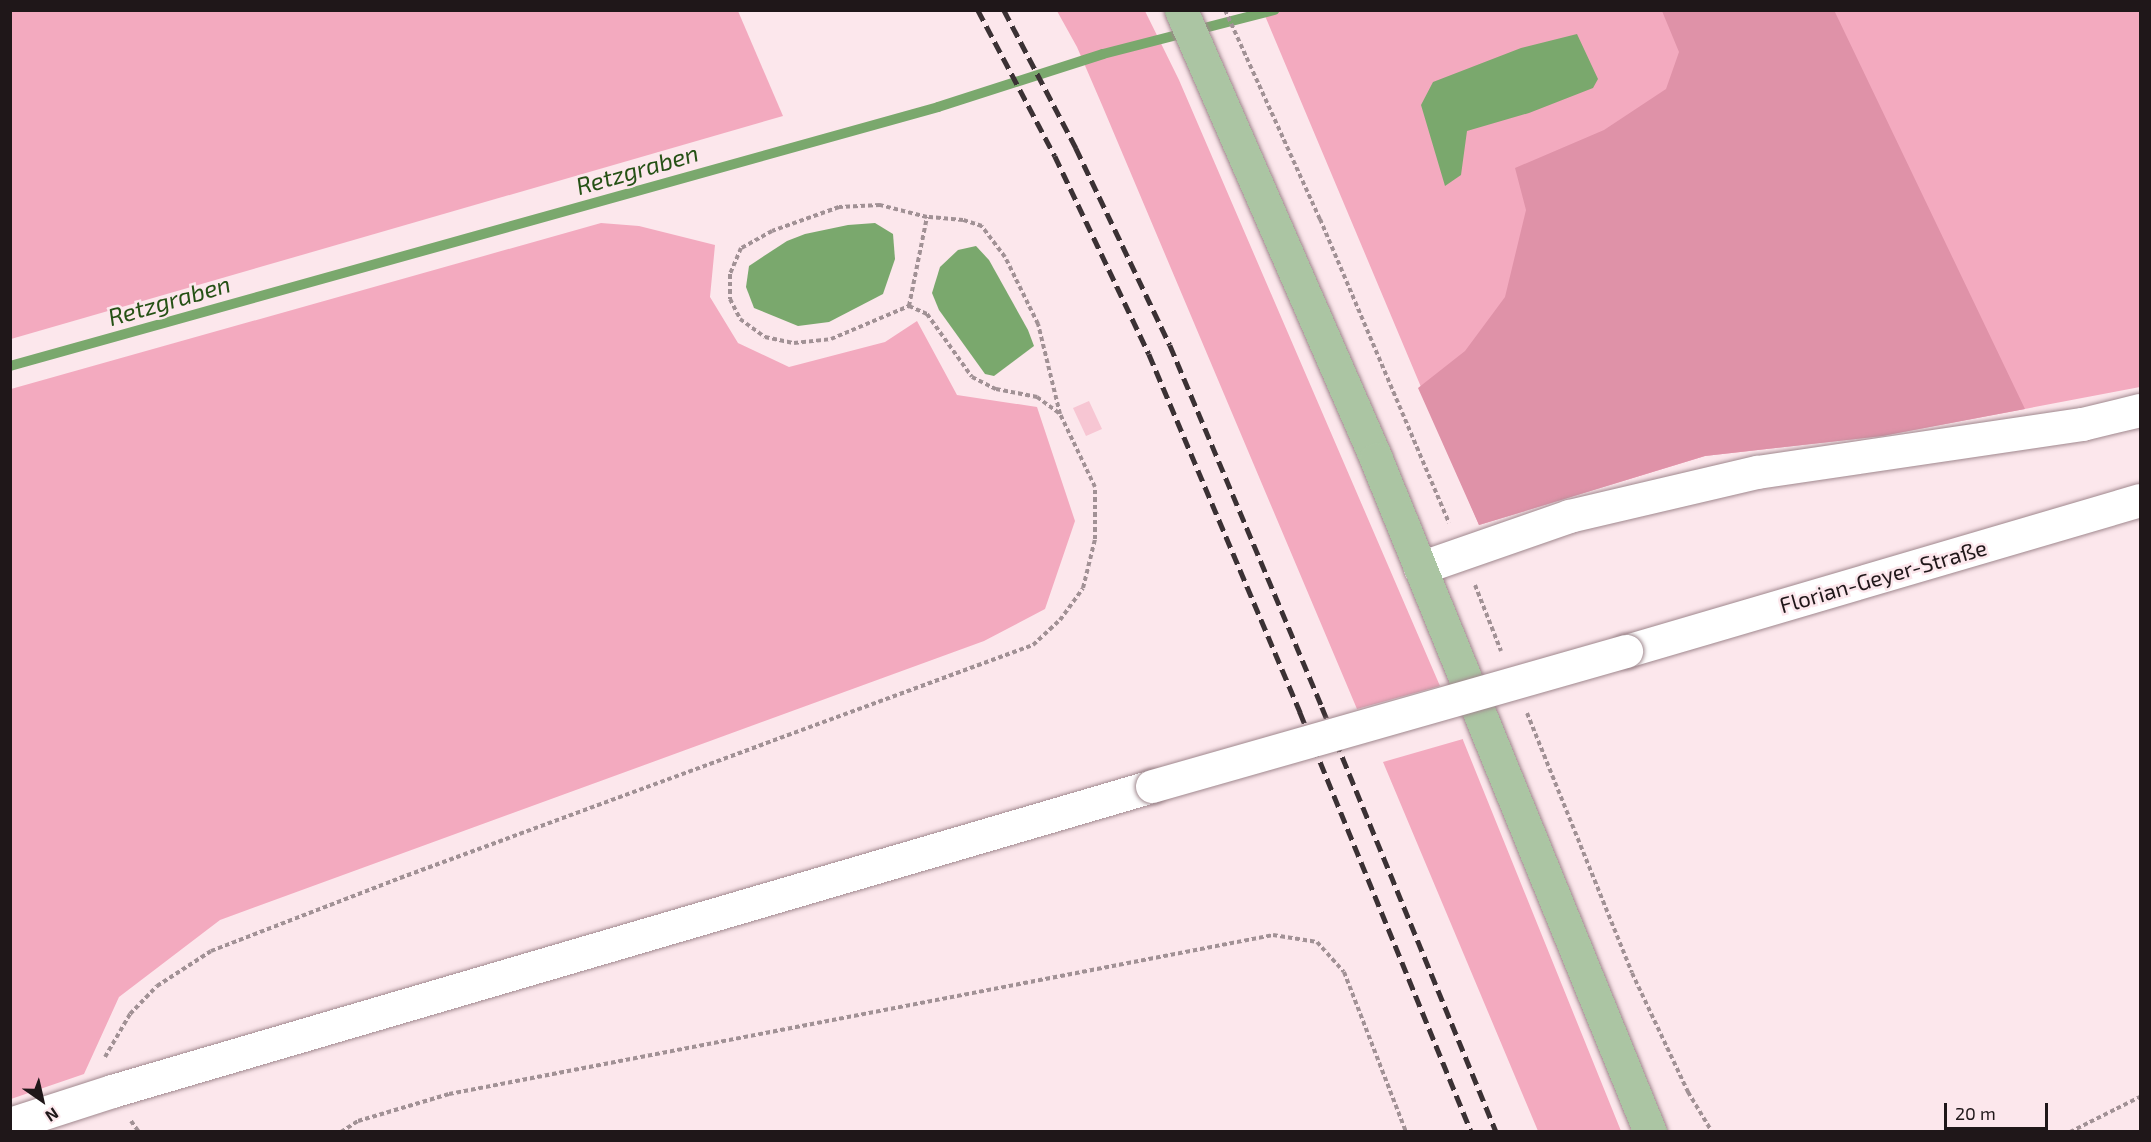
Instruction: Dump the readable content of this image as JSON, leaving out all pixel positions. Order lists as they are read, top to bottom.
{
  "streets": {
    "street": ["Florian-Geyer-Straße"]
  },
  "water": ["Retzgraben"],
  "scale_bar": "20 m",
  "north": "bottom right"
}
